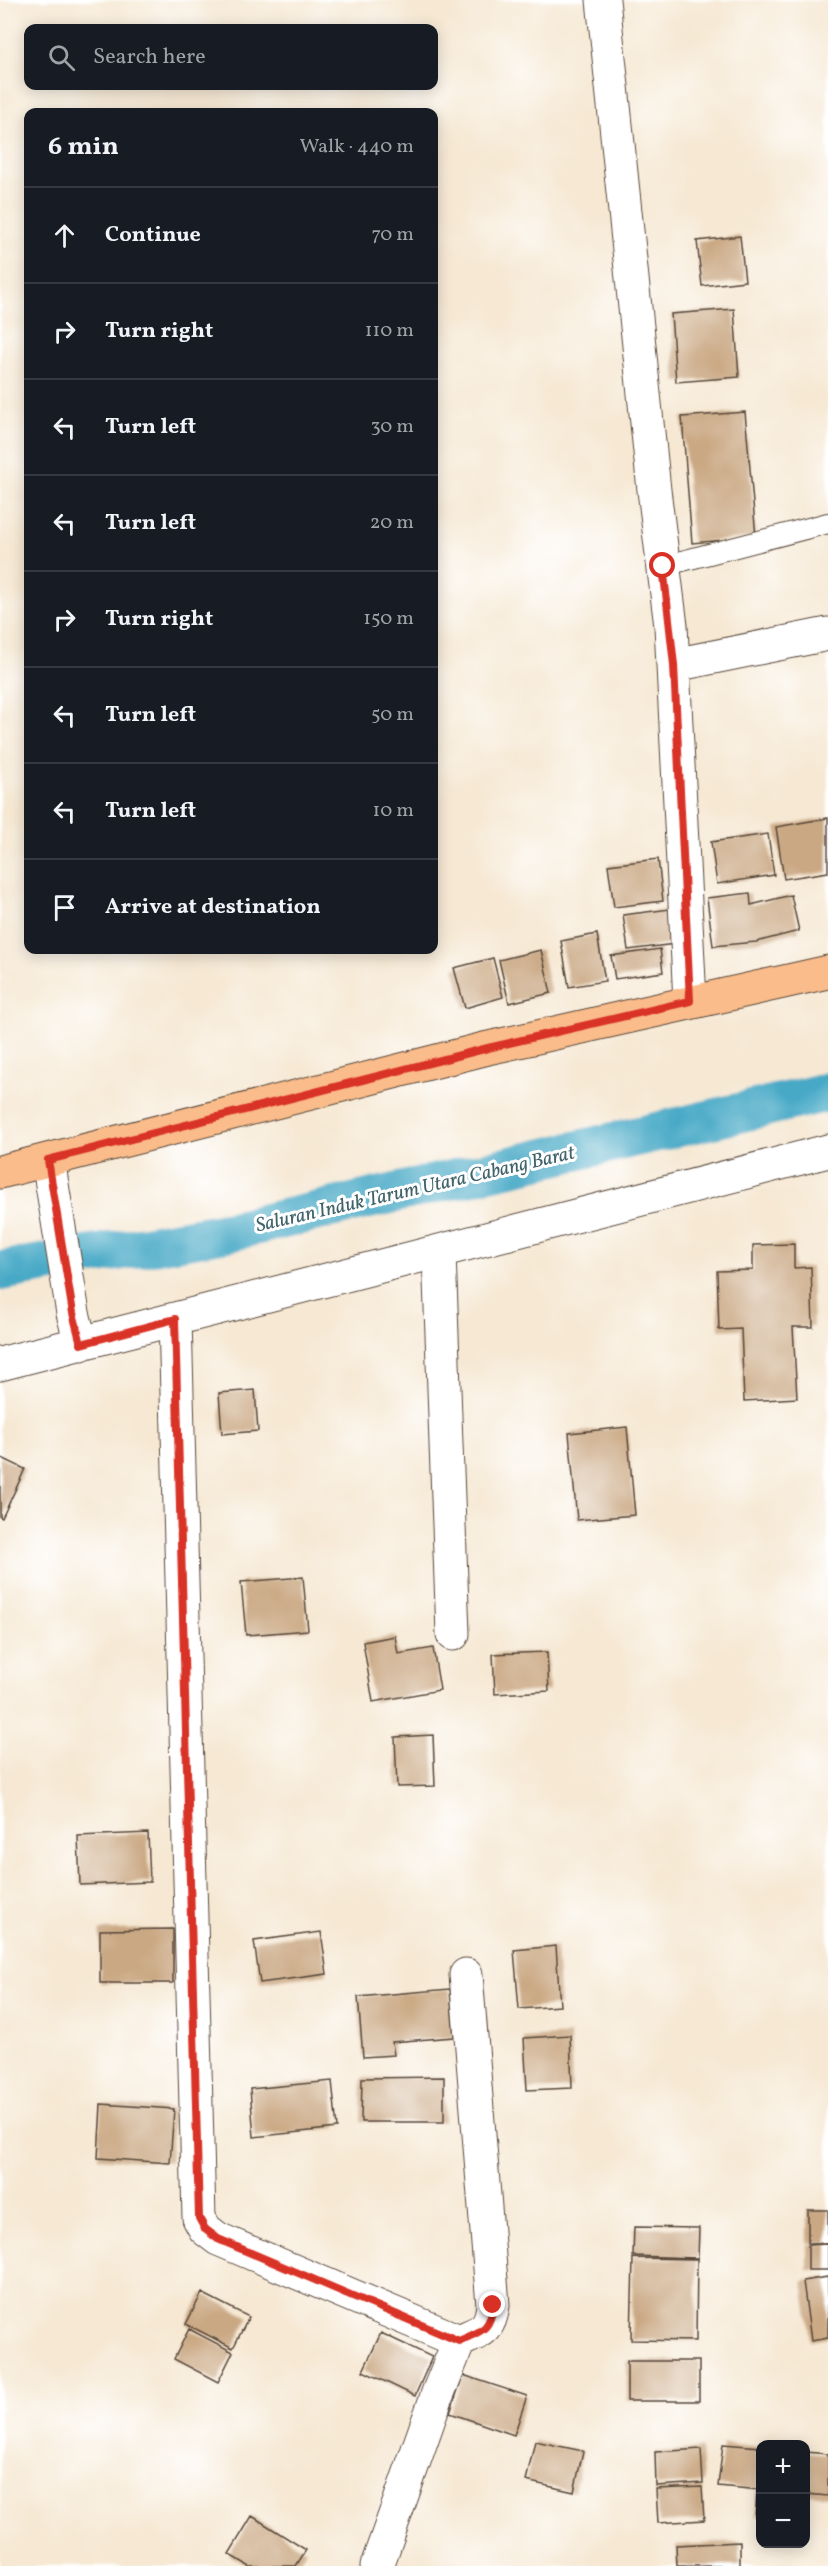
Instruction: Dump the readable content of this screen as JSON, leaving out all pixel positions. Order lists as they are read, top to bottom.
{
  "water": ["Saluran Induk Tarum Utara Cabang Barat"],
  "page": {
    "search": "Search here",
    "heading": ["6 min", "Walk · 440 m"],
    "list": [
      ["Continue", "70 m"],
      ["Turn right", "110 m"],
      ["Turn left", "30 m"],
      ["Turn left", "20 m"],
      ["Turn right", "150 m"],
      ["Turn left", "50 m"],
      ["Turn left", "10 m"],
      "Arrive at destination"
    ],
    "map_buttons": ["+", "−"]
  }
}
